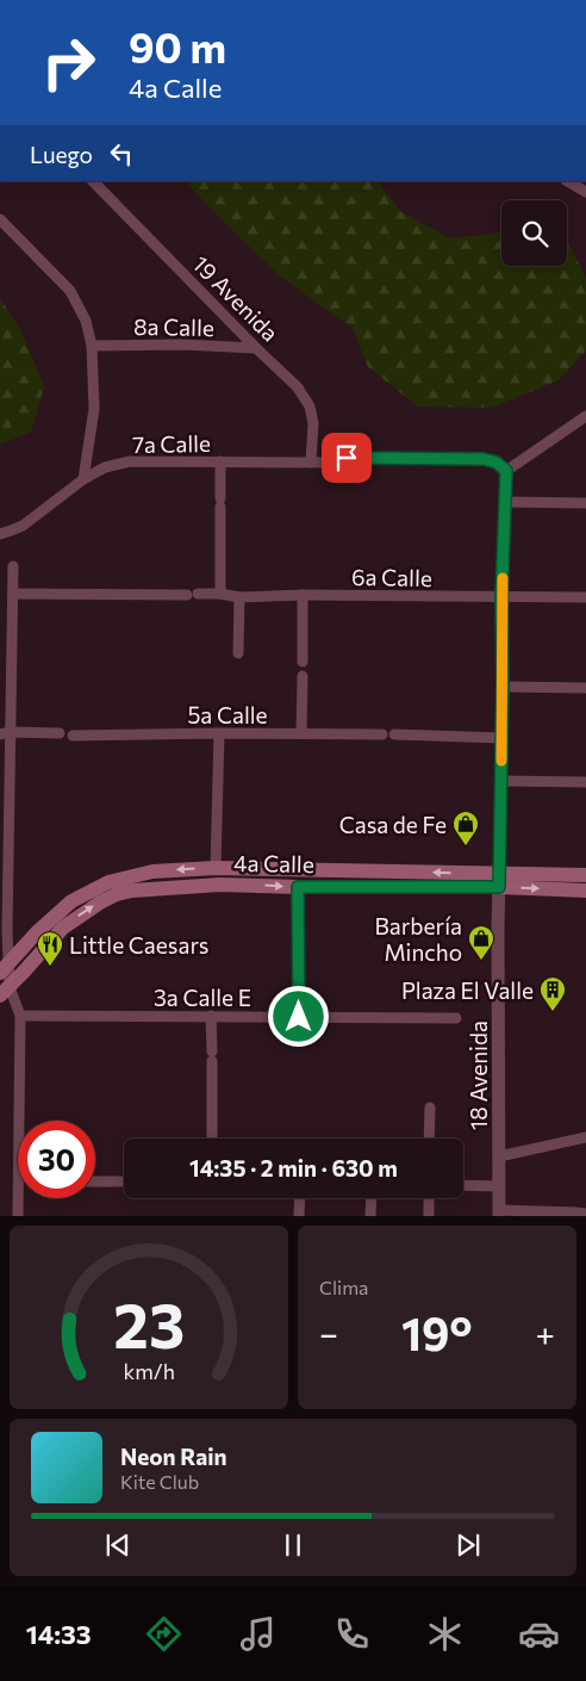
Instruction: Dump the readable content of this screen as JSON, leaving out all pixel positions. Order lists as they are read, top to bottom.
{
  "streets": {
    "main road": ["4a Calle"],
    "street": [
      "19 Avenida",
      "8a Calle",
      "7a Calle",
      "6a Calle",
      "5a Calle",
      "3a Calle E",
      "18 Avenida"
    ]
  },
  "crossings": [
    ["19 Avenida", "8a Calle"],
    ["19 Avenida", "7a Calle"],
    ["6a Calle", "18 Avenida"],
    ["4a Calle", "18 Avenida"]
  ],
  "places": {
    "shop": ["Casa de Fe", "Barbería Mincho"],
    "restaurant": ["Little Caesars"],
    "building": ["Plaza El Valle"]
  },
  "page": {
    "turn": ["90 m", "4a Calle"],
    "then": "Luego",
    "limit": "30",
    "trip": "14:35 · 2 min · 630 m",
    "tile": "Clima",
    "heat": ["−", "19°", "+"],
    "song": ["Neon Rain", "Kite Club"],
    "tabs": "14:33",
    "gauge": ["23", "km/h"]
  }
}
